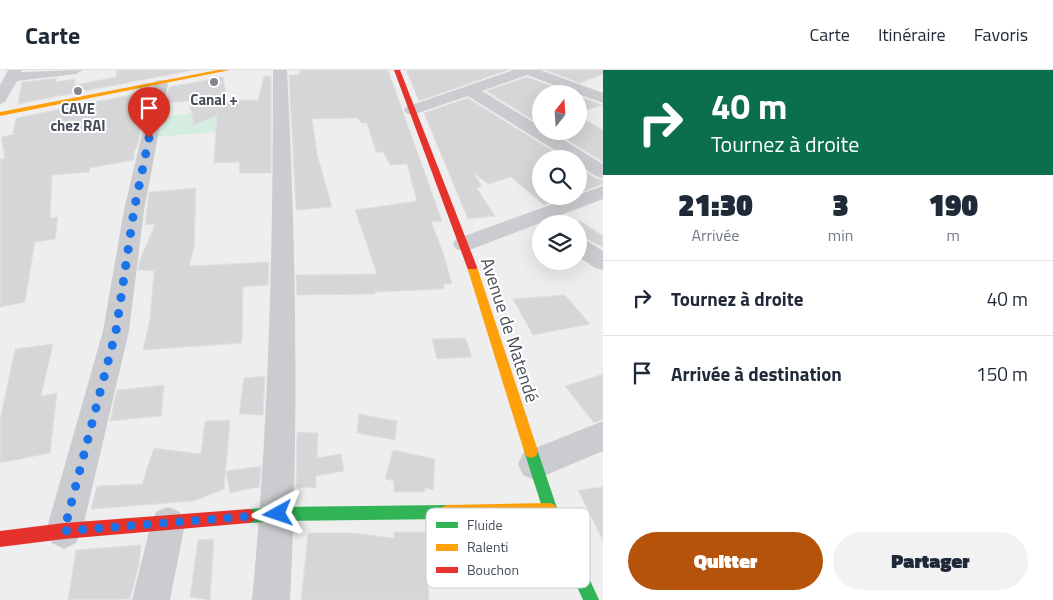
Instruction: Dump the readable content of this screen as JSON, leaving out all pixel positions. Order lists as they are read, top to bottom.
{
  "streets": {
    "street": ["Avenue de Matendé"]
  },
  "places": ["Canal +", "CAVE chez RAI"],
  "legend": ["Fluide", "Ralenti", "Bouchon"],
  "north": "top",
  "page": {
    "header": "Carte",
    "nav": ["Carte", "Itinéraire", "Favoris"],
    "turn": ["40 m", "Tournez à droite"],
    "eta": [
      "21:30",
      "Arrivée",
      "3",
      "min",
      "190",
      "m"
    ],
    "list": [
      {
        "name": "Tournez à droite",
        "value": "40 m"
      },
      {
        "name": "Arrivée à destination",
        "value": "150 m"
      }
    ],
    "buttons": ["Quitter", "Partager"]
  }
}
